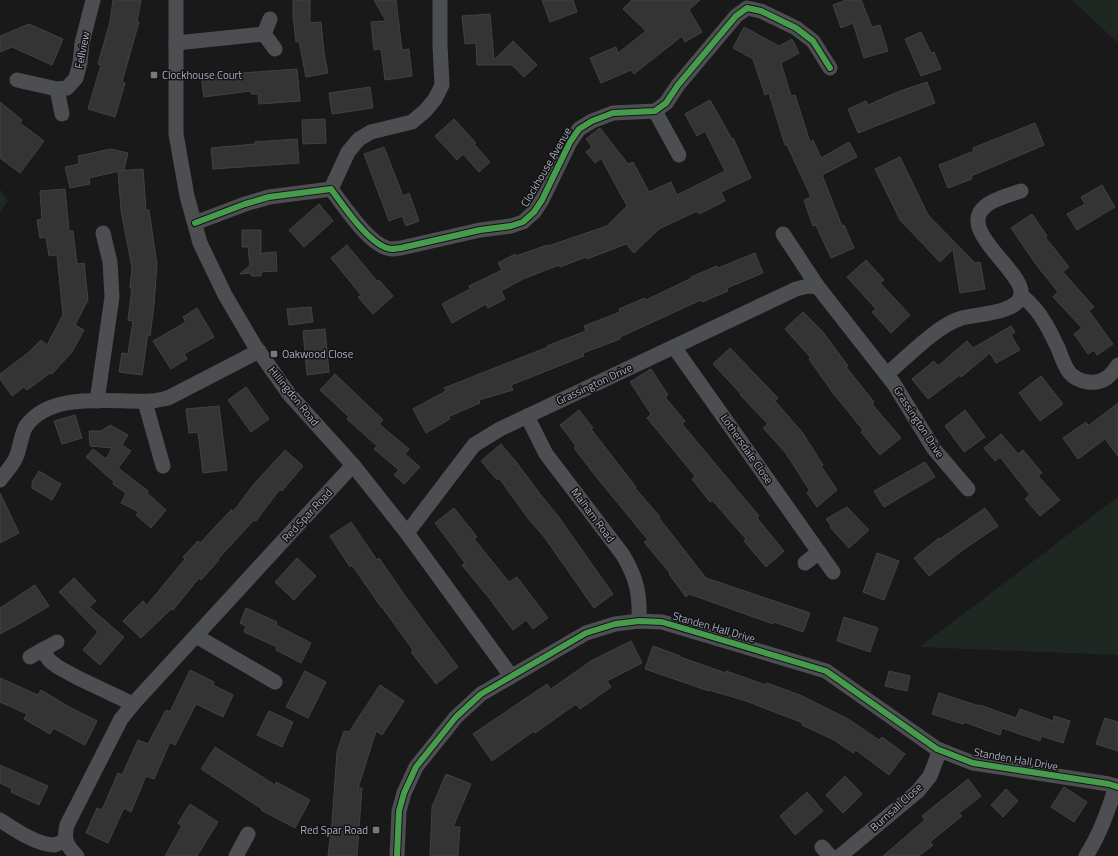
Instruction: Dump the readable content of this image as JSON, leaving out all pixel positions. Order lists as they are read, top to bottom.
{
  "streets": {
    "street": [
      "Fellview",
      "Clockhouse Avenue",
      "Grassington Drive",
      "Hillingdon Road",
      "Lothersdale Close",
      "Red Spar Road",
      "Malham Road",
      "Standen Hall Drive",
      "Burnsall Close"
    ]
  },
  "crossings": [
    ["Grassington Drive", "Hillingdon Road"],
    ["Grassington Drive", "Lothersdale Close"],
    ["Grassington Drive", "Malham Road"],
    ["Hillingdon Road", "Red Spar Road"],
    ["Hillingdon Road", "Standen Hall Drive"],
    ["Malham Road", "Standen Hall Drive"],
    ["Standen Hall Drive", "Burnsall Close"]
  ],
  "places": {
    "transit": ["Clockhouse Court", "Oakwood Close", "Red Spar Road"]
  }
}
